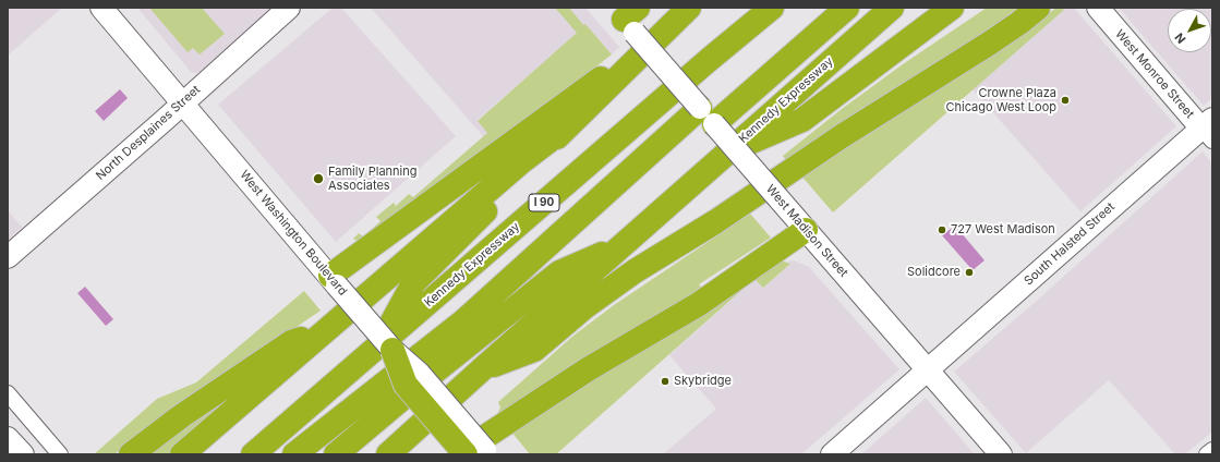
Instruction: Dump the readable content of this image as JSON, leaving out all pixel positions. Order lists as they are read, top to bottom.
{
  "streets": {
    "highway": ["Kennedy Expressway", "I 90"],
    "main road": [
      "West Monroe Street",
      "North Desplaines Street",
      "West Madison Street",
      "West Washington Boulevard",
      "South Halsted Street"
    ]
  },
  "crossings": [
    ["West Monroe Street", "South Halsted Street"],
    ["Kennedy Expressway", "I 90"],
    ["Kennedy Expressway", "West Washington Boulevard"],
    ["North Desplaines Street", "West Washington Boulevard"],
    ["I 90", "West Madison Street"],
    ["I 90", "West Washington Boulevard"],
    ["West Madison Street", "South Halsted Street"]
  ],
  "places": [
    "Crowne Plaza Chicago West Loop",
    "Family Planning Associates",
    "727 West Madison",
    "Solidcore",
    "Skybridge"
  ],
  "north": "bottom left"
}
